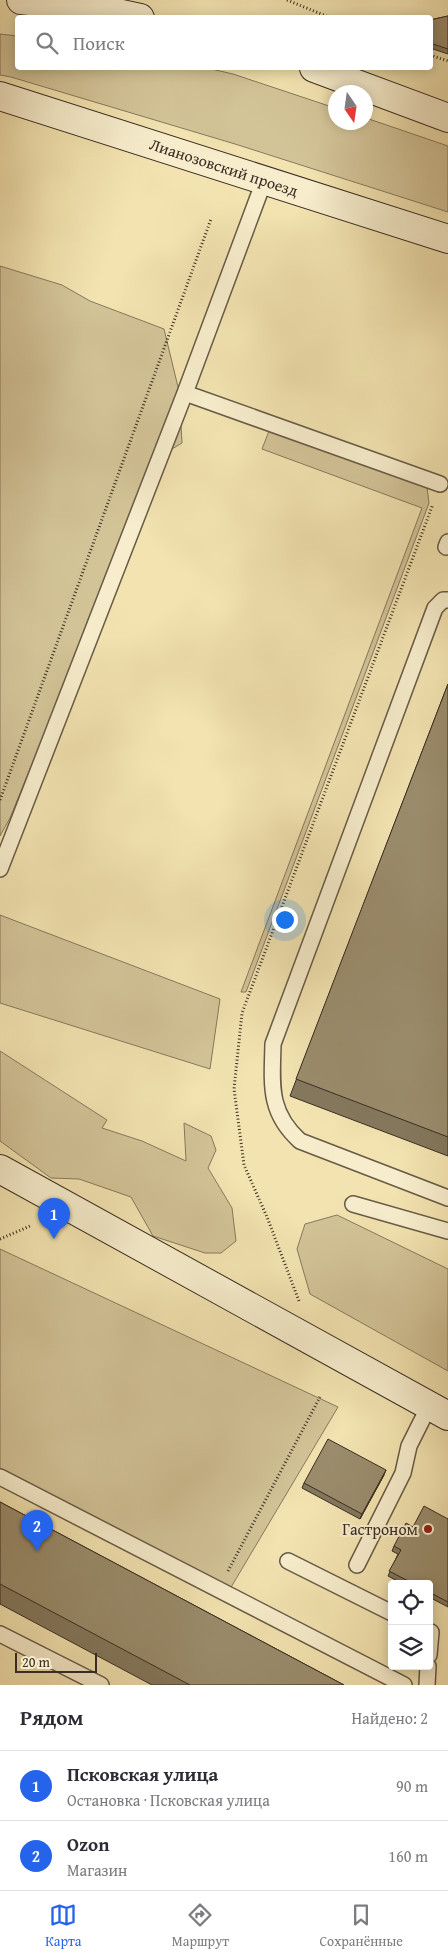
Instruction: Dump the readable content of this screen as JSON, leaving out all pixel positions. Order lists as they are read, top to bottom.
{
  "streets": {
    "main road": ["Лианозовский проезд"]
  },
  "places": ["Гастроном"],
  "scale_bar": "20 m",
  "north": "bottom",
  "page": {
    "search": "Поиск",
    "pins": ["1", "2"],
    "scale": "20 m",
    "heading": ["Рядом", "Найдено: 2"],
    "list": [
      {
        "mark": "1",
        "name": "Псковская улица",
        "note": "Остановка · Псковская улица",
        "value": "90 m"
      },
      {
        "mark": "2",
        "name": "Ozon",
        "note": "Магазин",
        "value": "160 m"
      }
    ],
    "nav": ["Карта", "Маршрут", "Сохранённые"]
  }
}
